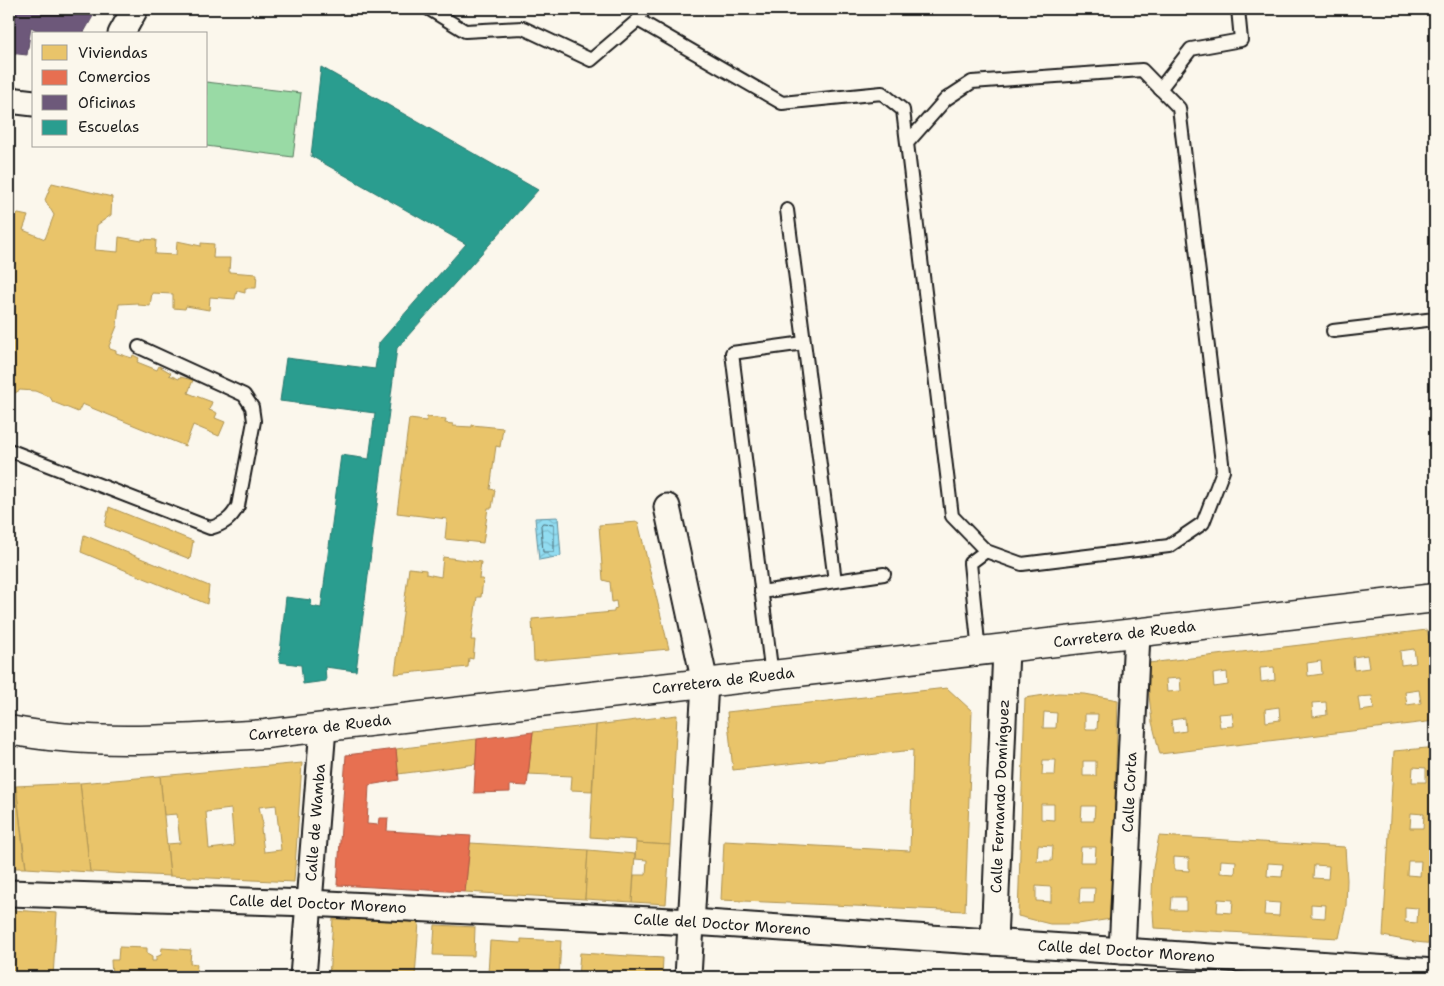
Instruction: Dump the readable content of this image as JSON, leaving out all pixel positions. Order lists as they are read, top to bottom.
{
  "streets": {
    "street": [
      "Carretera de Rueda",
      "Calle Corta",
      "Calle Fernando Domínguez",
      "Calle de Wamba",
      "Calle del Doctor Moreno"
    ]
  },
  "crossings": [
    ["Carretera de Rueda", "Calle Corta"],
    ["Carretera de Rueda", "Calle Fernando Domínguez"],
    ["Carretera de Rueda", "Calle de Wamba"],
    ["Calle Corta", "Calle del Doctor Moreno"],
    ["Calle Fernando Domínguez", "Calle del Doctor Moreno"],
    ["Calle de Wamba", "Calle del Doctor Moreno"]
  ],
  "legend": [
    "Viviendas",
    "Comercios",
    "Oficinas",
    "Escuelas"
  ]
}
